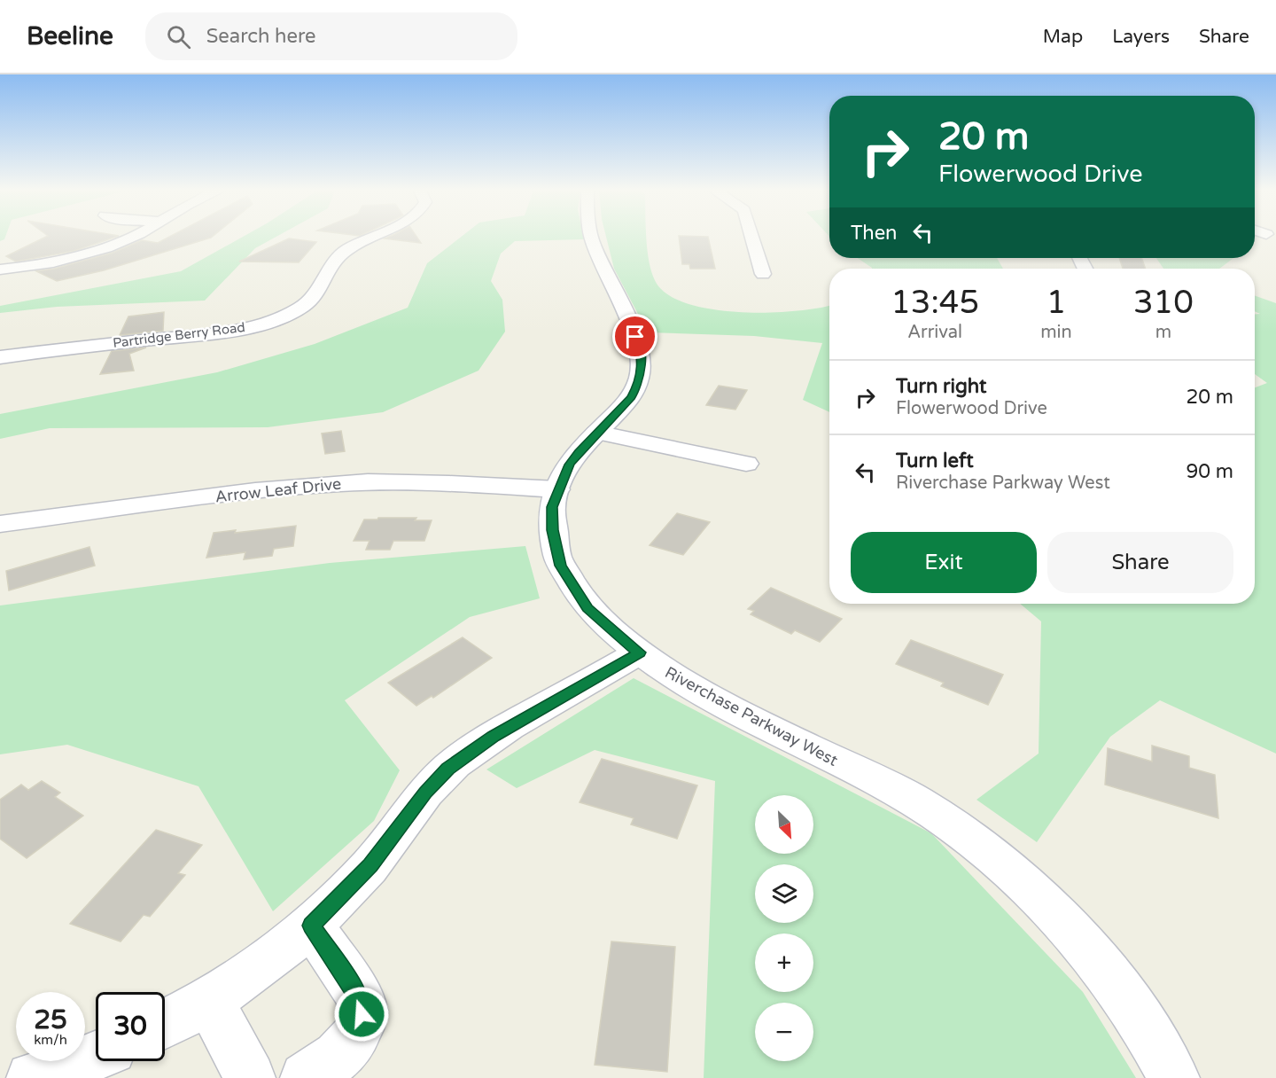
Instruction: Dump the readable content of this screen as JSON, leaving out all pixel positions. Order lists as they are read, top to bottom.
{
  "streets": {
    "street": ["Partridge Berry Road", "Arrow Leaf Drive", "Riverchase Parkway West"]
  },
  "crossings": [
    ["Arrow Leaf Drive", "Riverchase Parkway West"]
  ],
  "north": "bottom right",
  "page": {
    "header": "Beeline",
    "search": "Search here",
    "nav": ["Map", "Layers", "Share"],
    "turn": ["20 m", "Flowerwood Drive"],
    "then": "Then",
    "eta": [
      "13:45",
      "Arrival",
      "1",
      "min",
      "310",
      "m"
    ],
    "list": [
      {
        "name": "Turn right",
        "note": "Flowerwood Drive",
        "value": "20 m"
      },
      {
        "name": "Turn left",
        "note": "Riverchase Parkway West",
        "value": "90 m"
      }
    ],
    "buttons": ["Exit", "Share"],
    "map_buttons": ["+", "−"],
    "speed": "25 km/h",
    "limit": "30"
  }
}
